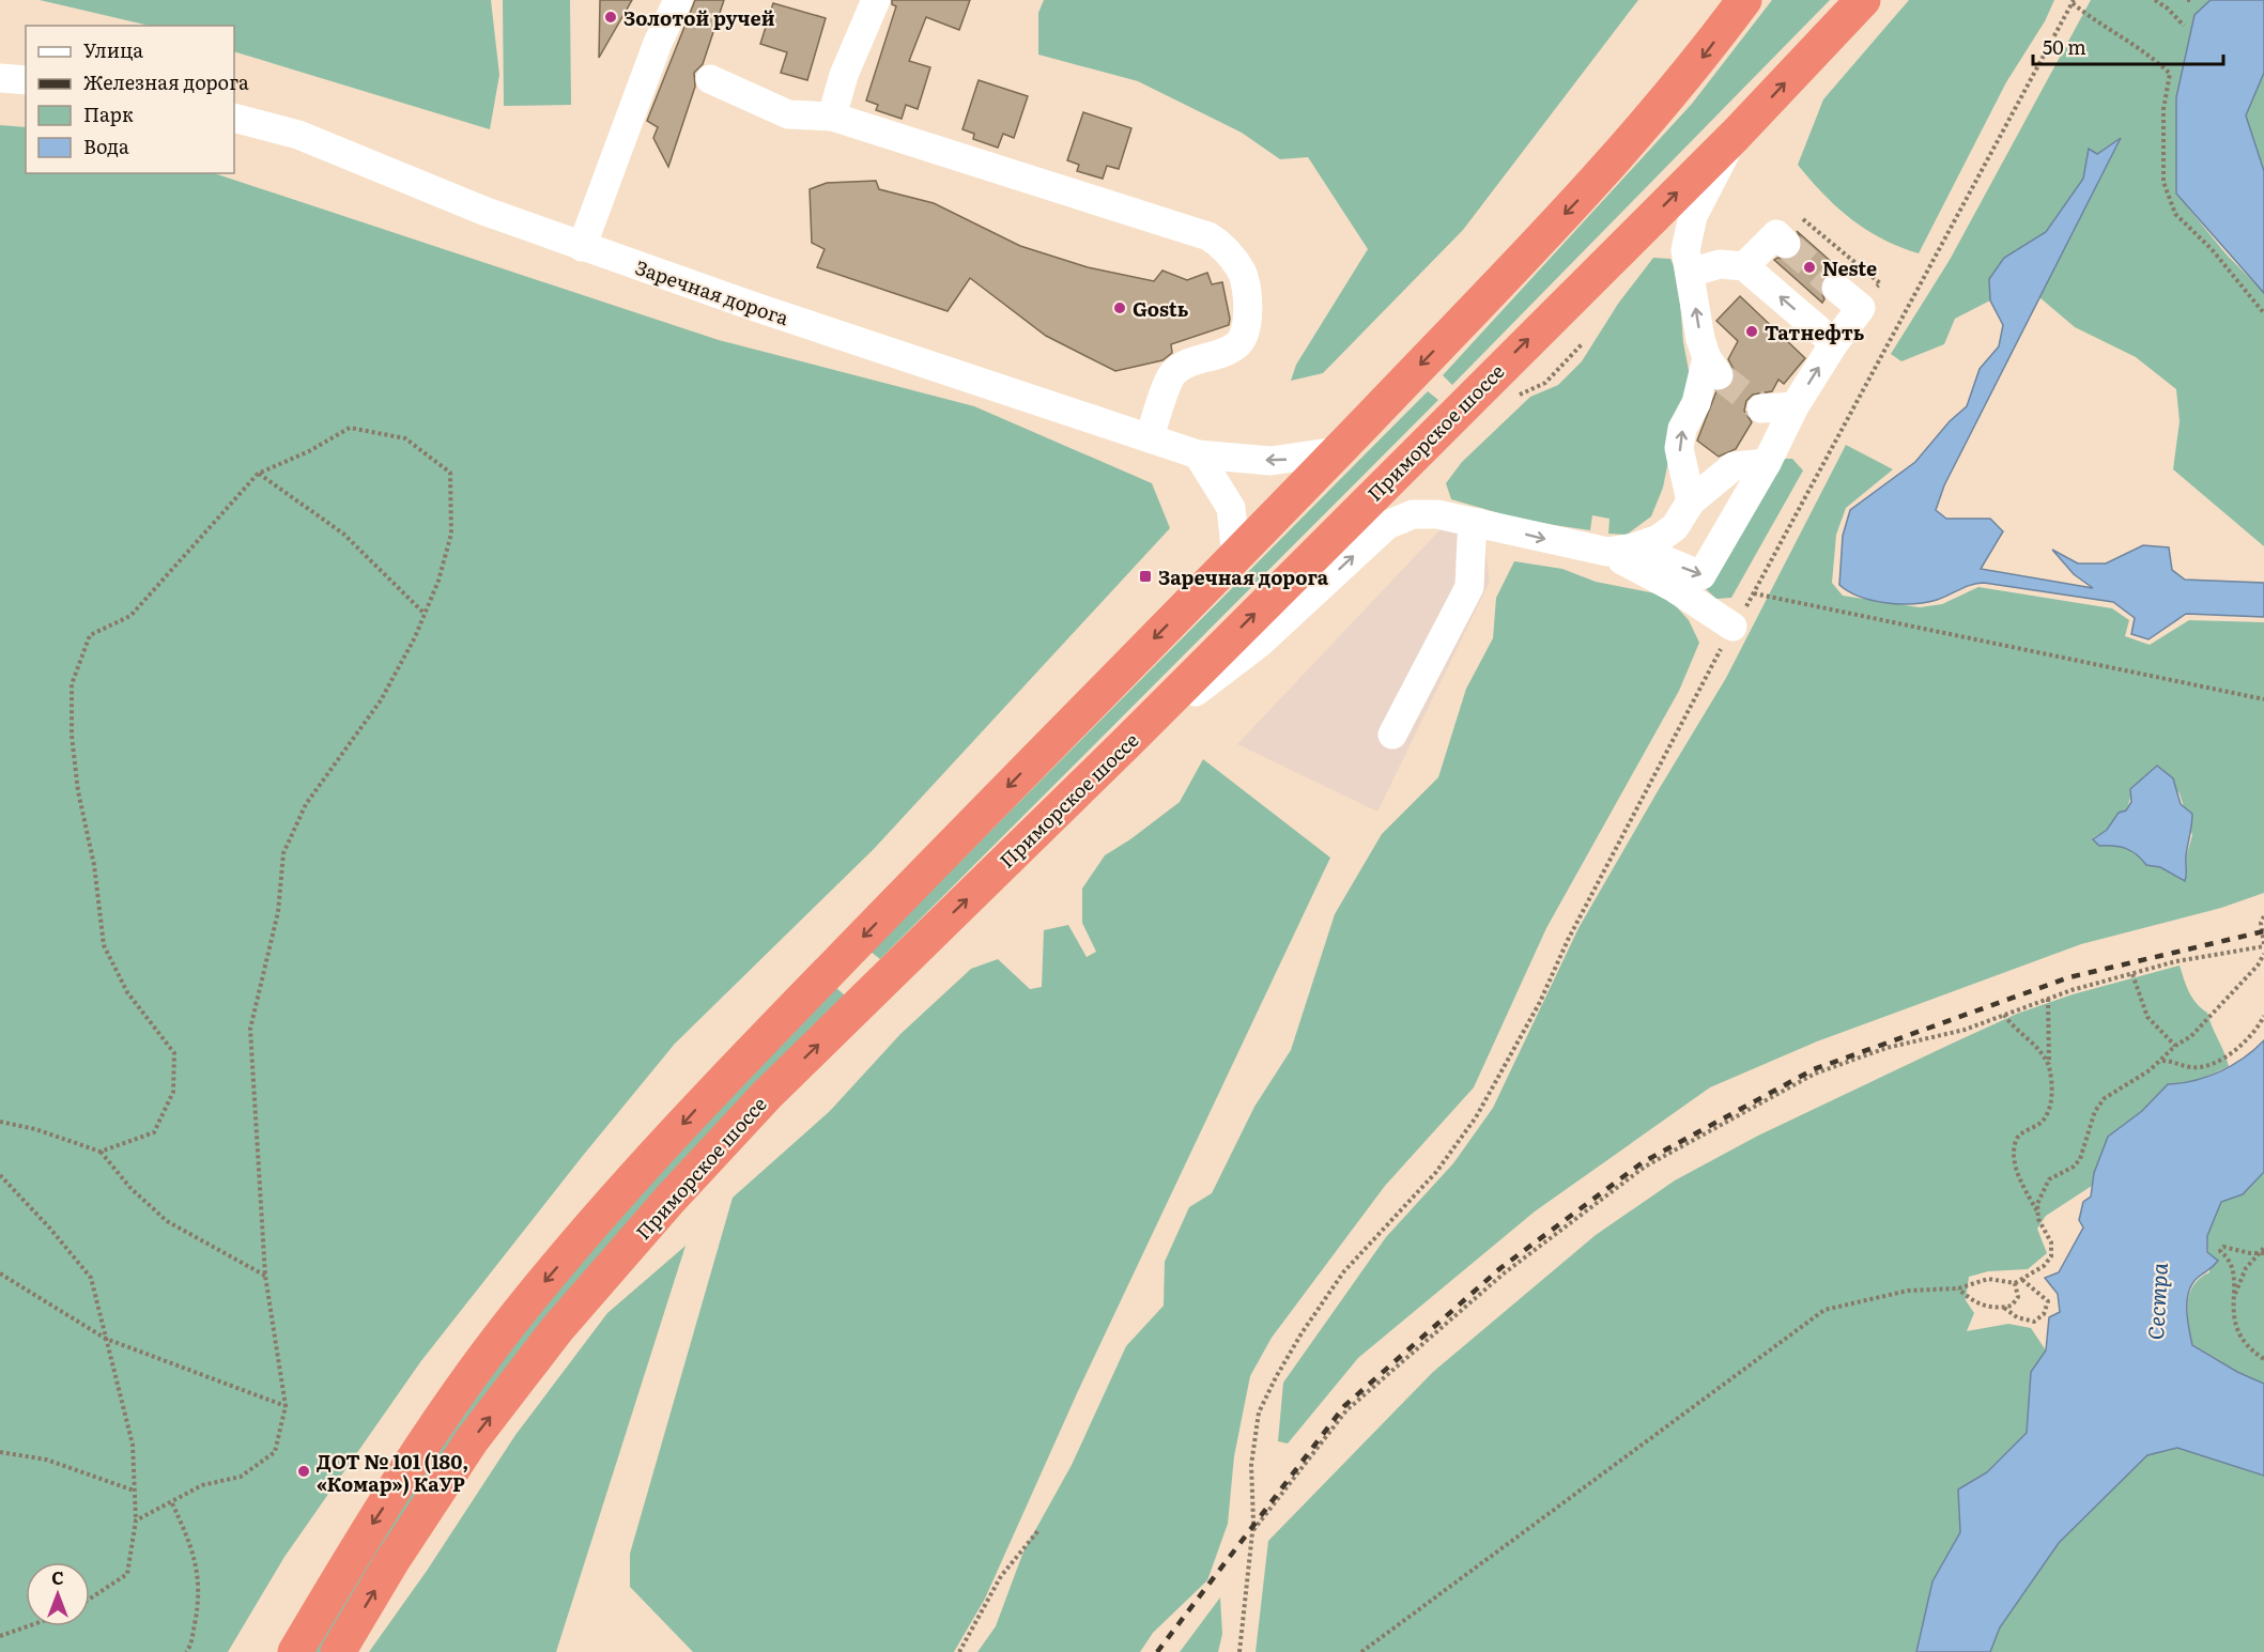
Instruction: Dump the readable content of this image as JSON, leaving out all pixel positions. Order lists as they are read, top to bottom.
{
  "streets": {
    "highway": ["Приморское шоссе"],
    "street": ["Заречная дорога"]
  },
  "water": ["Сестра"],
  "places": {
    "other": [
      "Золотой ручей",
      "Neste",
      "Gostь",
      "Татнефть",
      "ДОТ № 101 (180, «Комар») КаУР"
    ],
    "transit": ["Заречная дорога"]
  },
  "legend": [
    "Улица",
    "Железная дорога",
    "Парк",
    "Вода"
  ],
  "scale_bar": "50 m",
  "north": "top"
}
